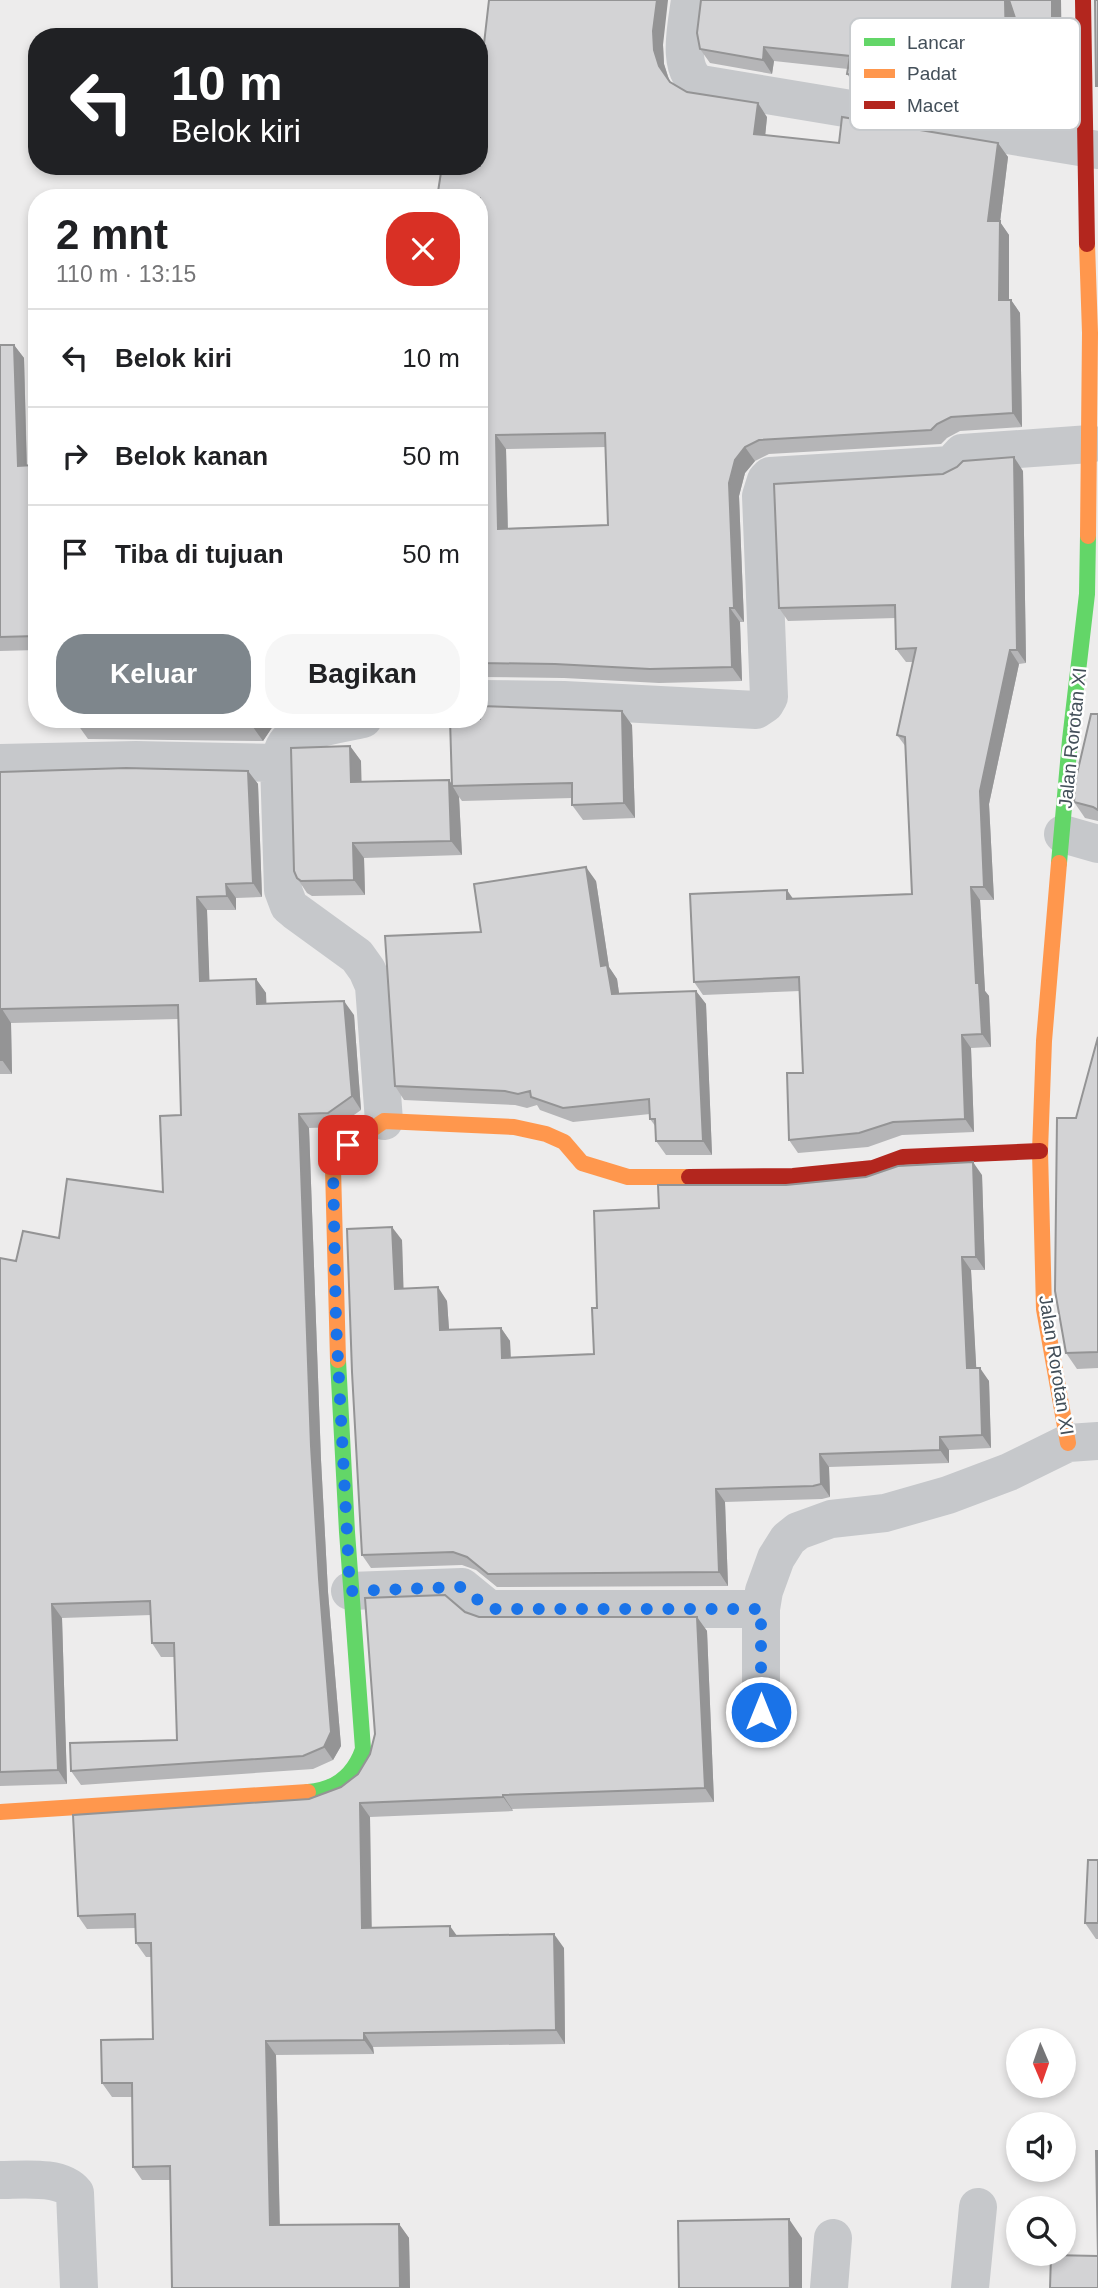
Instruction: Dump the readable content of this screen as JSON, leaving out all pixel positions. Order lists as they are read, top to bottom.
{
  "streets": {
    "street": ["Jalan Rorotan XI"]
  },
  "legend": ["Lancar", "Padat", "Macet"],
  "north": "bottom",
  "page": {
    "turn": ["10 m", "Belok kiri"],
    "heading": ["2 mnt", "110 m · 13:15"],
    "list": [
      {
        "name": "Belok kiri",
        "value": "10 m"
      },
      {
        "name": "Belok kanan",
        "value": "50 m"
      },
      {
        "name": "Tiba di tujuan",
        "value": "50 m"
      }
    ],
    "buttons": ["Keluar", "Bagikan"]
  }
}
